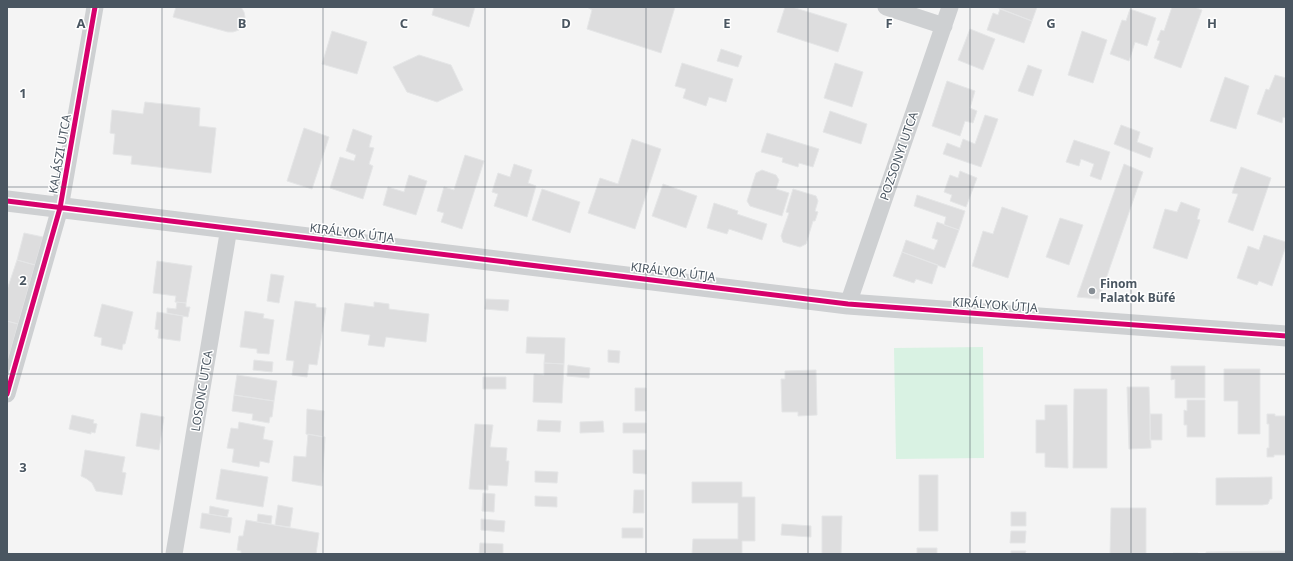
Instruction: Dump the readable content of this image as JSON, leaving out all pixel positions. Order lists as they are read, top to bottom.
{
  "streets": {
    "street": [
      "KALÁSZI UTCA",
      "POZSONYI UTCA",
      "KIRÁLYOK ÚTJA",
      "LOSONC UTCA"
    ]
  },
  "crossings": [
    ["KALÁSZI UTCA", "KIRÁLYOK ÚTJA"],
    ["POZSONYI UTCA", "KIRÁLYOK ÚTJA"],
    ["KIRÁLYOK ÚTJA", "LOSONC UTCA"]
  ],
  "places": ["Finom Falatok Büfé"],
  "grid": {
    "columns": [
      "A",
      "B",
      "C",
      "D",
      "E",
      "F",
      "G",
      "H"
    ],
    "rows": ["1", "2", "3"]
  }
}
